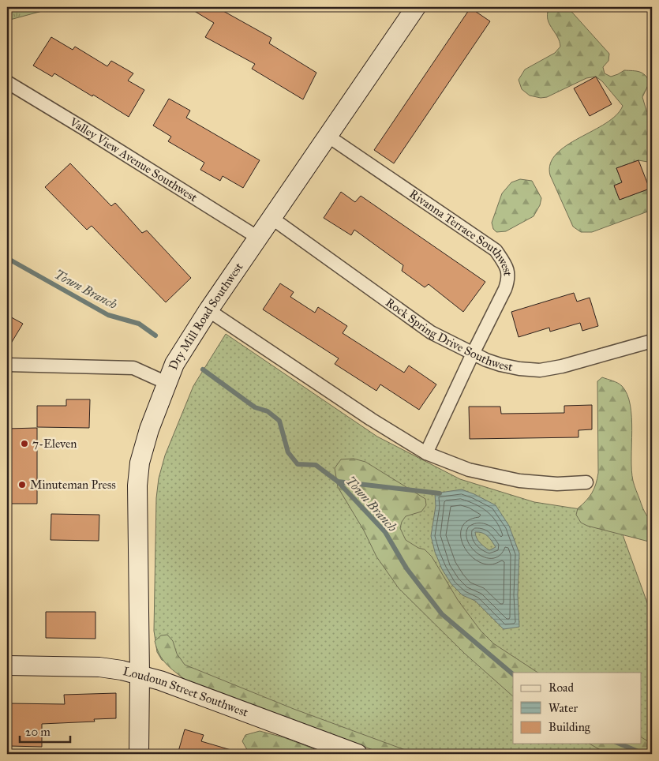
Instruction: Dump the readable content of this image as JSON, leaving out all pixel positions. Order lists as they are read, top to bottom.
{
  "streets": {
    "street": [
      "Valley View Avenue Southwest",
      "Rivanna Terrace Southwest",
      "Dry Mill Road Southwest",
      "Rock Spring Drive Southwest",
      "Loudoun Street Southwest"
    ]
  },
  "crossings": [
    ["Valley View Avenue Southwest", "Dry Mill Road Southwest"],
    ["Rivanna Terrace Southwest", "Dry Mill Road Southwest"],
    ["Rivanna Terrace Southwest", "Rock Spring Drive Southwest"],
    ["Dry Mill Road Southwest", "Rock Spring Drive Southwest"],
    ["Dry Mill Road Southwest", "Loudoun Street Southwest"]
  ],
  "water": ["Town Branch"],
  "places": ["7-Eleven", "Minuteman Press"],
  "legend": ["Road", "Water", "Building"],
  "scale_bar": "20 m"
}
